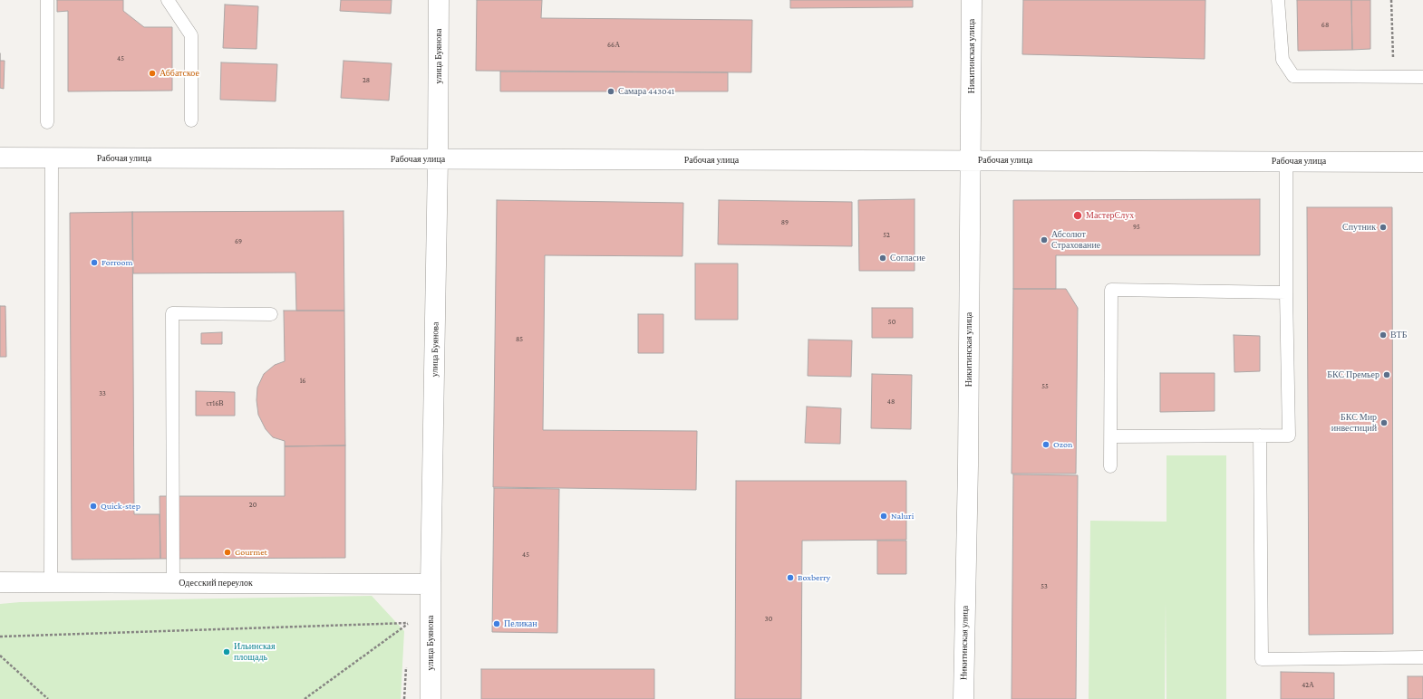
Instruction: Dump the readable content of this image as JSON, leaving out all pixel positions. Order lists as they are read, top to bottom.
{
  "streets": {
    "street": [
      "улица Буянова",
      "Никитинская улица",
      "Рабочая улица",
      "Одесский переулок"
    ]
  },
  "crossings": [
    ["улица Буянова", "Рабочая улица"],
    ["улица Буянова", "Одесский переулок"],
    ["Никитинская улица", "Рабочая улица"]
  ],
  "places": [
    "Аббатское",
    "Самара 443041",
    "МастерСлух",
    "Спутник",
    "Абсолют Страхование",
    "Согласие",
    "Forroom",
    "ВТБ",
    "БКС Премьер",
    "БКС Мир инвестиций",
    "Ozon",
    "Quick-step",
    "Naluri",
    "Gourmet",
    "Boxberry",
    "Пеликан",
    "Ильинская площадь"
  ],
  "house_numbers": [
    "68",
    "66А",
    "45",
    "28",
    "89",
    "95",
    "52",
    "69",
    "50",
    "85",
    "16",
    "55",
    "33",
    "48",
    "ст16В",
    "20",
    "45",
    "53",
    "30",
    "42А"
  ]
}
